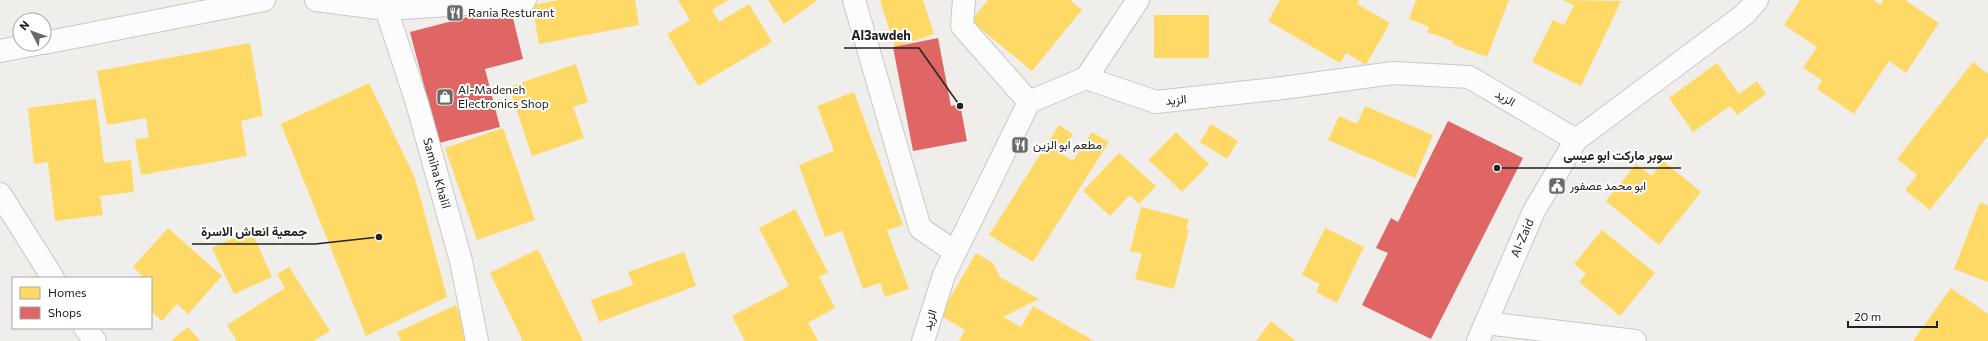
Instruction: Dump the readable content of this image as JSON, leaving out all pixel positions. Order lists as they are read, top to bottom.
{
  "streets": {
    "street": ["الزيد", "Samiha Khalil", "Al-Zaid"]
  },
  "crossings": [
    ["الزيد", "Al-Zaid"]
  ],
  "places": {
    "restaurant": ["Rania Resturant", "مطعم ابو الزين"],
    "shop": ["Al-Madeneh Electronics Shop"],
    "other": ["Al3awdeh", "سوبر ماركت ابو عيسی", "جمعية انعاش الاسرة"],
    "public building": ["ابو محمد عصفور"]
  },
  "legend": ["Homes", "Shops"],
  "scale_bar": "20 m",
  "north": "top left"
}
